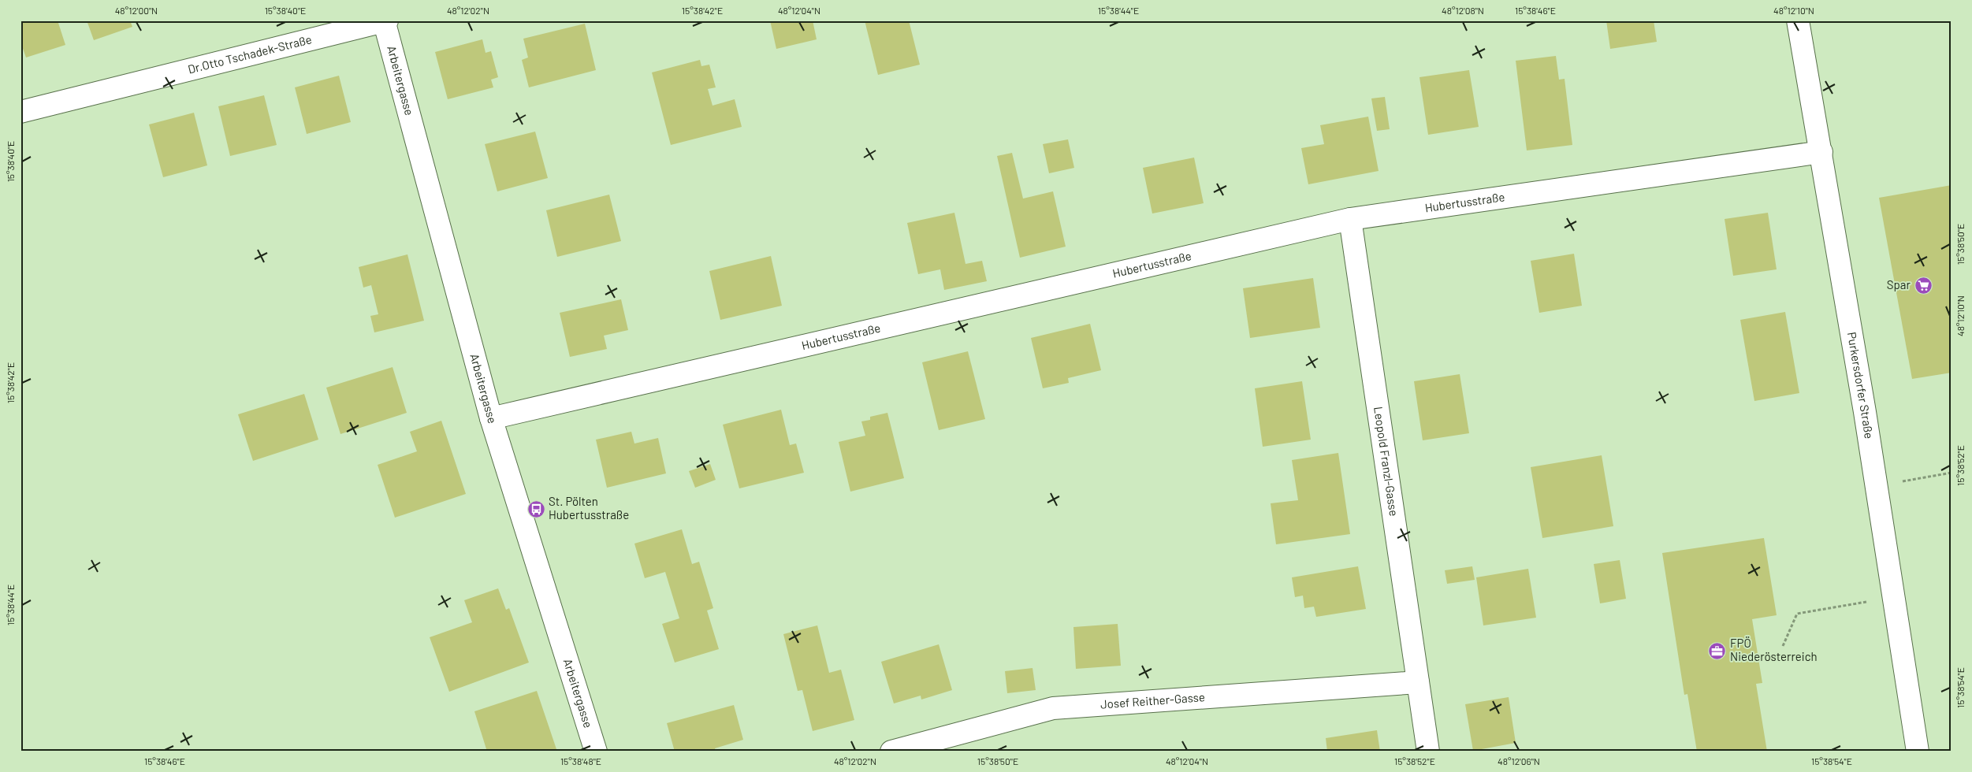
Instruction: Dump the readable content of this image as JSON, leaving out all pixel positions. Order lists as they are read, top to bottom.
{
  "streets": {
    "street": [
      "Dr.Otto Tschadek-Straße",
      "Arbeitergasse",
      "Hubertusstraße",
      "Purkersdorfer Straße",
      "Leopold Franzl-Gasse",
      "Josef Reither-Gasse"
    ]
  },
  "crossings": [
    ["Dr.Otto Tschadek-Straße", "Arbeitergasse"],
    ["Arbeitergasse", "Hubertusstraße"],
    ["Hubertusstraße", "Purkersdorfer Straße"],
    ["Hubertusstraße", "Leopold Franzl-Gasse"],
    ["Leopold Franzl-Gasse", "Josef Reither-Gasse"]
  ],
  "places": {
    "supermarket": ["Spar"],
    "bus stop": ["St. Pölten Hubertusstraße"],
    "office": ["FPÖ Niederösterreich"]
  },
  "coordinates": [
    "48°12'00\"N",
    "15°38'40\"E",
    "48°12'02\"N",
    "15°38'42\"E",
    "48°12'04\"N",
    "15°38'44\"E",
    "48°12'08\"N",
    "15°38'46\"E",
    "48°12'10\"N",
    "15°38'50\"E",
    "15°38'52\"E",
    "15°38'54\"E",
    "15°38'48\"E",
    "48°12'06\"N"
  ]
}
